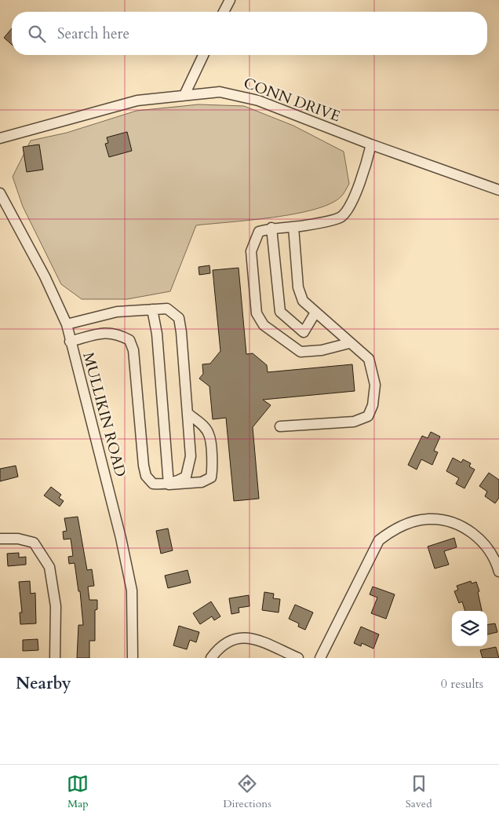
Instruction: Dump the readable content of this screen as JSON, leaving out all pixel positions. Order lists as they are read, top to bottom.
{
  "streets": {
    "street": ["CONN DRIVE", "MULLIKIN ROAD"]
  },
  "page": {
    "search": "Search here",
    "heading": ["Nearby", "0 results"],
    "nav": ["Map", "Directions", "Saved"]
  }
}
